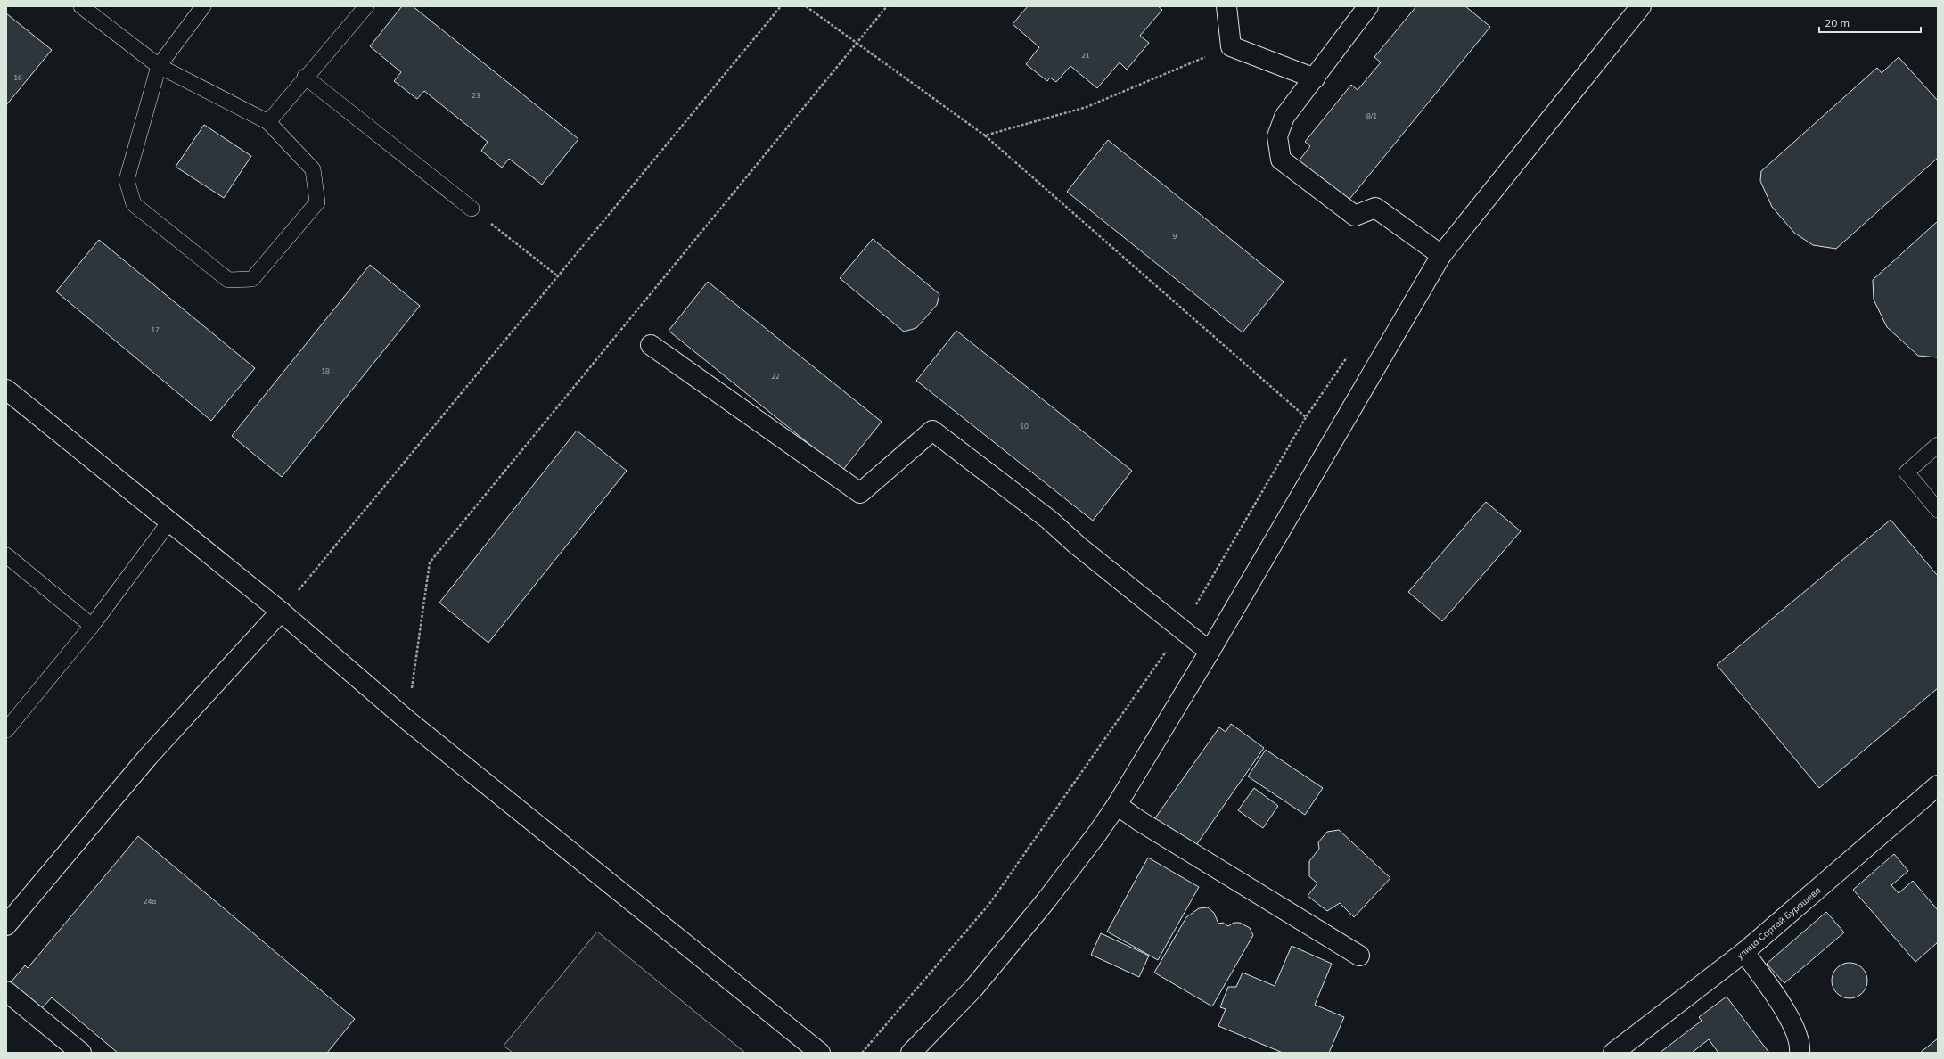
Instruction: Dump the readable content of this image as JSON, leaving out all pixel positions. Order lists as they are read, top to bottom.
{
  "streets": {
    "street": ["улица Сартай Бурашева"]
  },
  "house_numbers": [
    "21",
    "16",
    "23",
    "8/1",
    "9",
    "17",
    "18",
    "22",
    "10",
    "24а"
  ],
  "scale_bar": "20 m"
}
